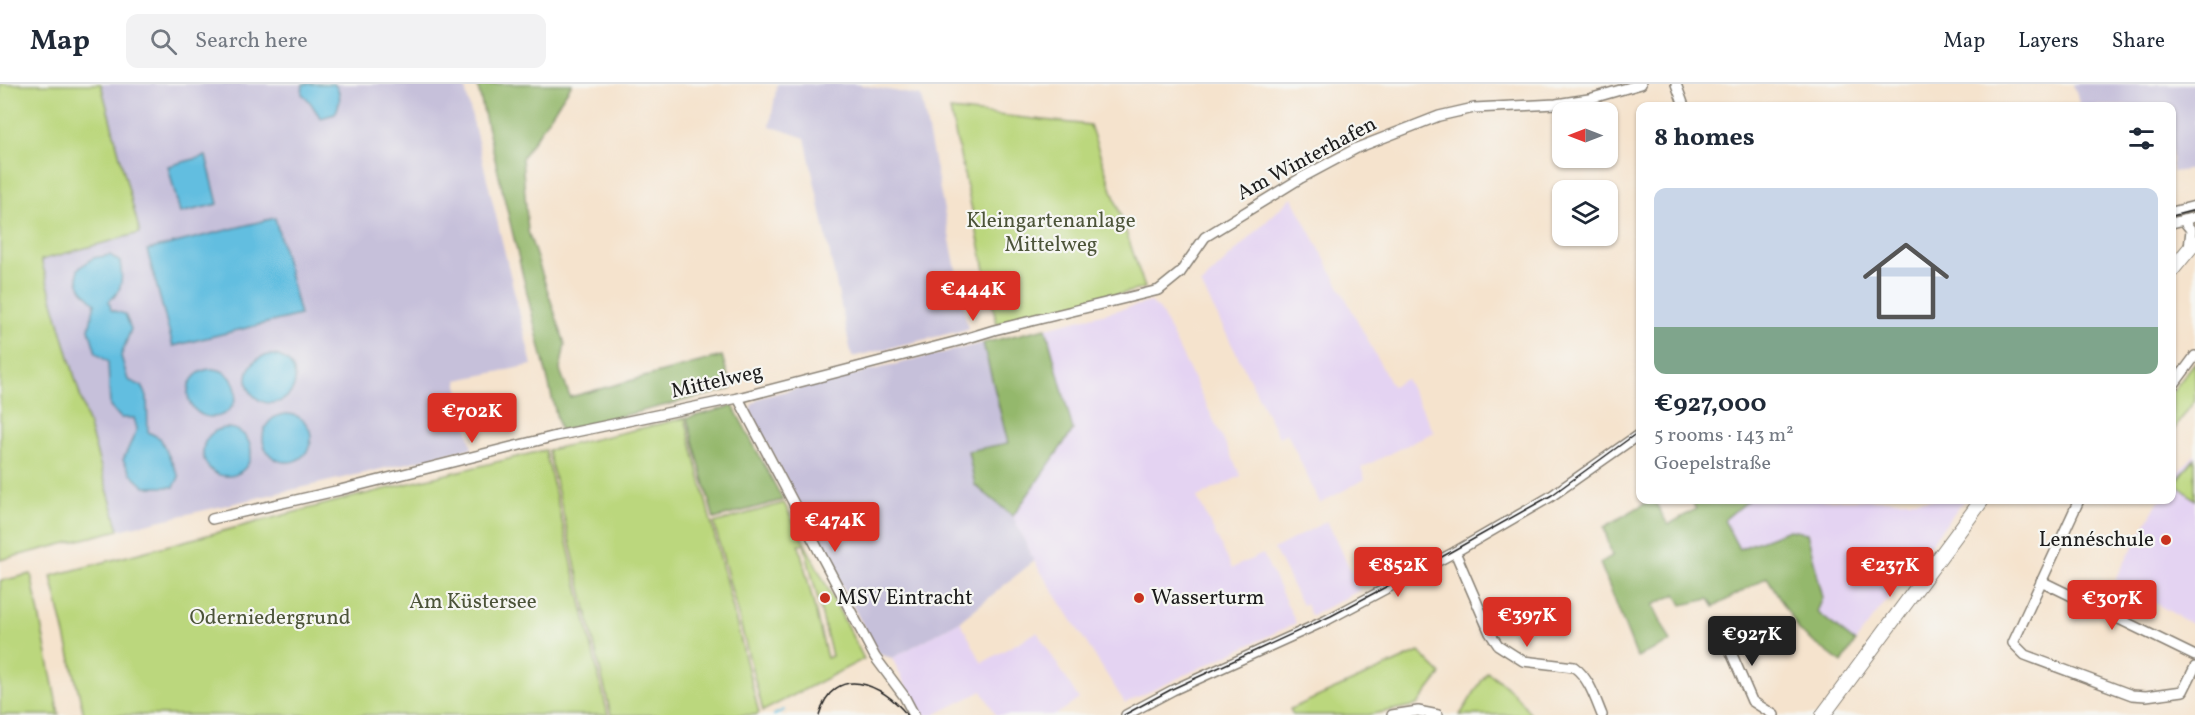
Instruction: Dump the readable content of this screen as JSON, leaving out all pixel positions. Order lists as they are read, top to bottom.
{
  "streets": {
    "street": ["Am Winterhafen", "Mittelweg"]
  },
  "crossings": [
    ["Am Winterhafen", "Mittelweg"]
  ],
  "parks": ["Kleingartenanlage Mittelweg", "Am Küstersee", "Oderniedergrund"],
  "places": ["Lennéschule", "MSV Eintracht", "Wasserturm"],
  "north": "left",
  "page": {
    "header": "Map",
    "search": "Search here",
    "nav": ["Map", "Layers", "Share"],
    "heading": "8 homes",
    "list": [
      {
        "name": "€927,000",
        "note": "5 rooms · 143 m² · Goepelstraße"
      }
    ],
    "price": [
      "€444K",
      "€702K",
      "€474K",
      "€852K",
      "€237K",
      "€307K",
      "€397K",
      "€927K"
    ]
  }
}
